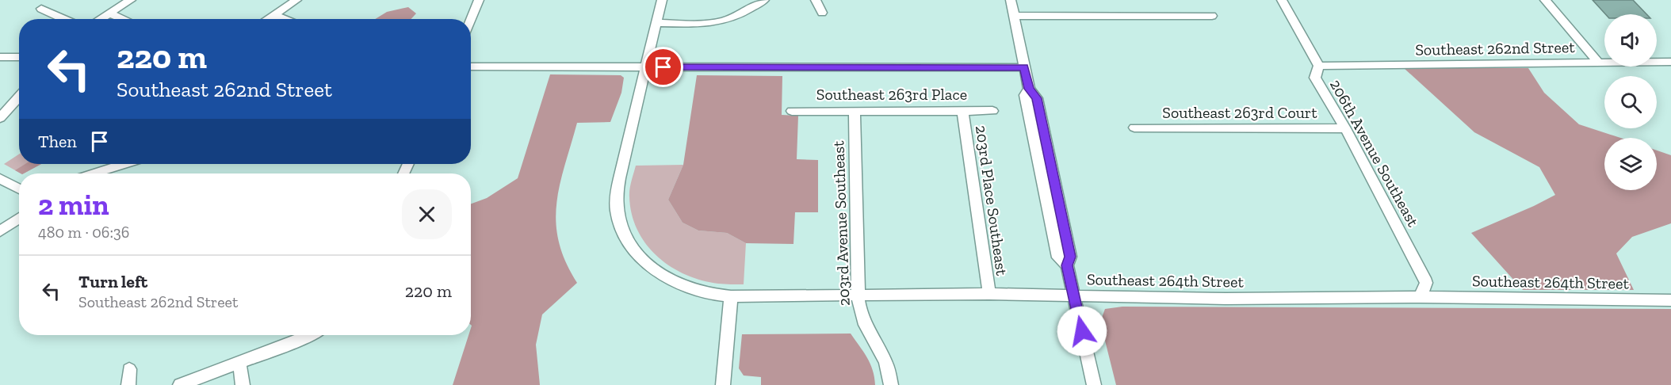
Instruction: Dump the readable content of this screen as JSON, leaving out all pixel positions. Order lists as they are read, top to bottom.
{
  "streets": {
    "street": [
      "Southeast 262nd Street",
      "Southeast 263rd Place",
      "Southeast 263rd Court",
      "206th Avenue Southeast",
      "203rd Place Southeast",
      "203rd Avenue Southeast",
      "Southeast 264th Street"
    ]
  },
  "crossings": [
    ["Southeast 262nd Street", "206th Avenue Southeast"],
    ["Southeast 263rd Place", "203rd Place Southeast"],
    ["Southeast 263rd Place", "203rd Avenue Southeast"],
    ["Southeast 263rd Court", "206th Avenue Southeast"],
    ["206th Avenue Southeast", "Southeast 264th Street"],
    ["203rd Place Southeast", "Southeast 264th Street"],
    ["203rd Avenue Southeast", "Southeast 264th Street"]
  ],
  "page": {
    "turn": ["220 m", "Southeast 262nd Street"],
    "then": "Then",
    "heading": ["2 min", "480 m · 06:36"],
    "list": [
      {
        "name": "Turn left",
        "note": "Southeast 262nd Street",
        "value": "220 m"
      }
    ]
  }
}
